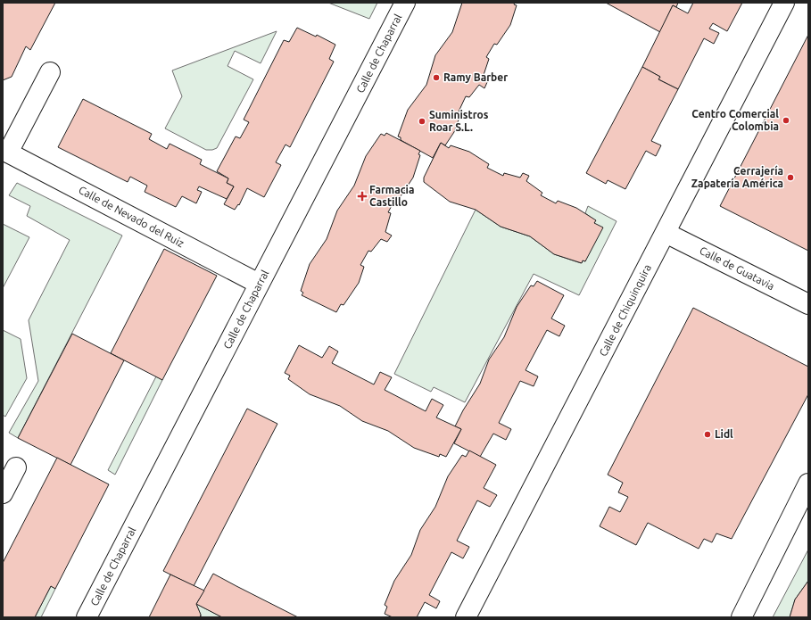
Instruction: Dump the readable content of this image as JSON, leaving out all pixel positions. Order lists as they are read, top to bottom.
{
  "streets": {
    "street": [
      "Calle de Chaparral",
      "Calle de Nevado del Ruiz",
      "Calle de Guatavia",
      "Calle de Chiquinquira"
    ]
  },
  "crossings": [
    ["Calle de Chaparral", "Calle de Nevado del Ruiz"],
    ["Calle de Guatavia", "Calle de Chiquinquira"]
  ],
  "places": {
    "other": [
      "Ramy Barber",
      "Centro Comercial Colombia",
      "Suministros Roar S.L.",
      "Cerrajería Zapatería América",
      "Lidl"
    ],
    "health": ["Farmacia Castillo"]
  }
}
